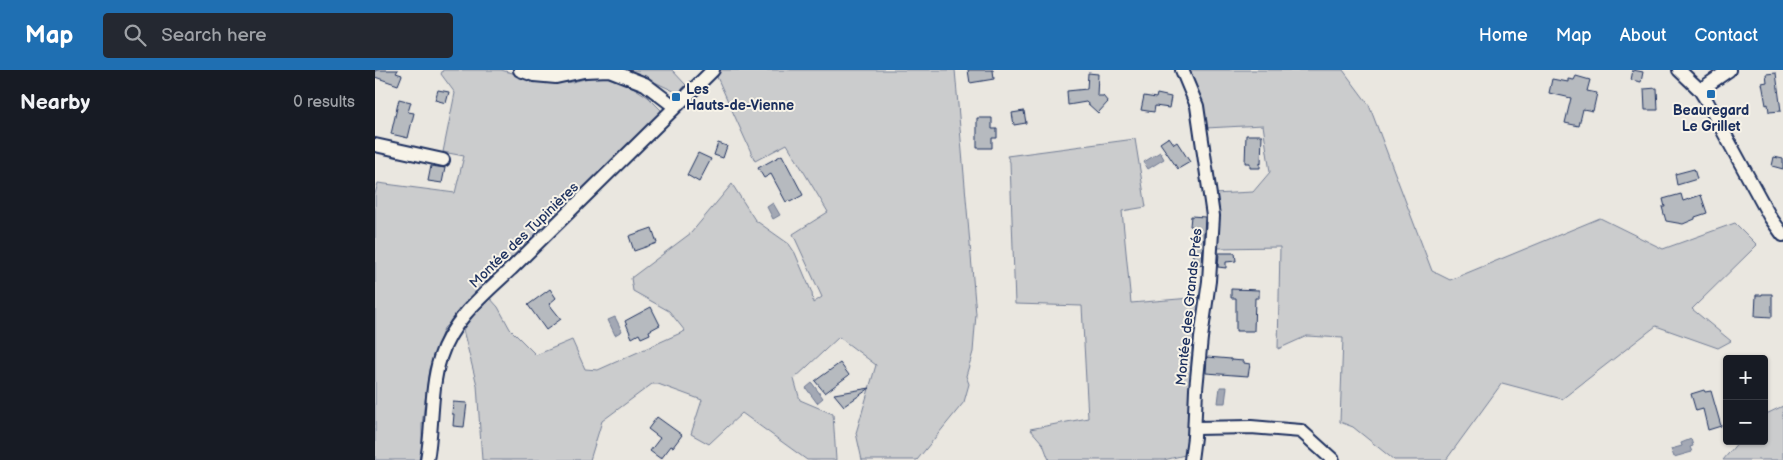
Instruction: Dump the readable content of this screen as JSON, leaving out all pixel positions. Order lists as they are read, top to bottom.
{
  "streets": {
    "street": ["Montée des Tupinières", "Montée des Grands Prés"]
  },
  "places": {
    "transit": ["Beauregard Le Grillet", "Les Hauts-de-Vienne"]
  },
  "page": {
    "header": "Map",
    "search": "Search here",
    "nav": [
      "Home",
      "Map",
      "About",
      "Contact"
    ],
    "heading": ["Nearby", "0 results"],
    "map_buttons": ["+", "−"]
  }
}
